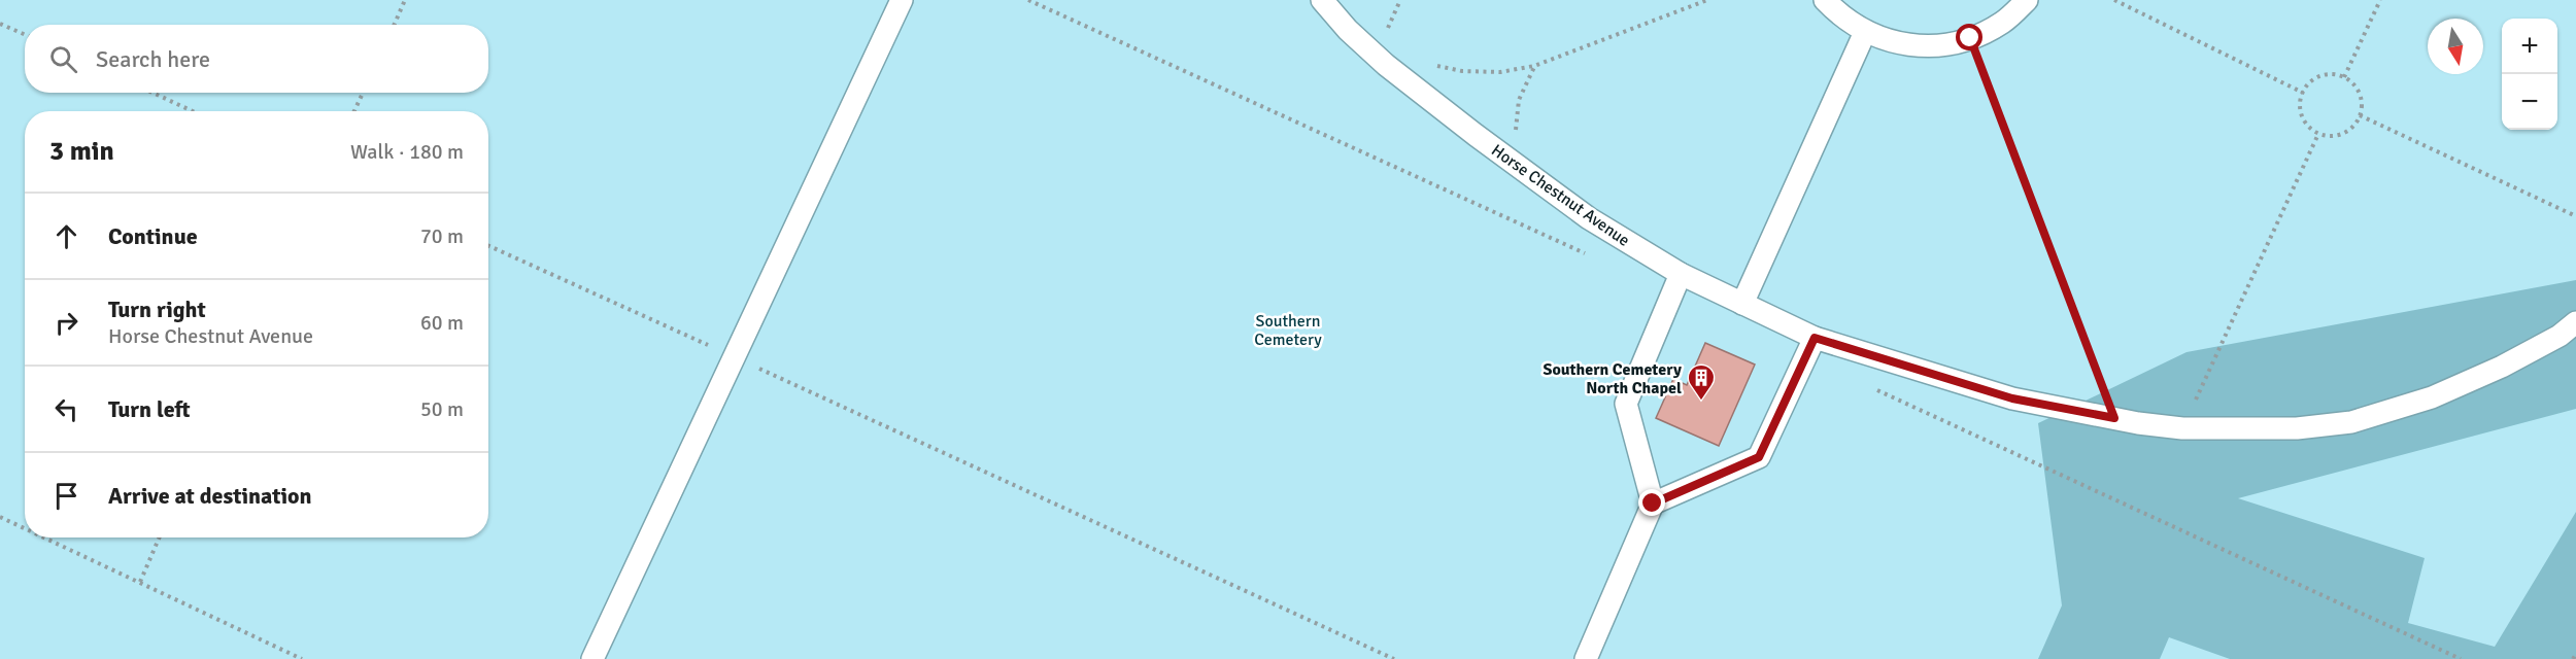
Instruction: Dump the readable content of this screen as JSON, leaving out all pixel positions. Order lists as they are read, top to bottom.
{
  "streets": {
    "lane": ["Horse Chestnut Avenue"]
  },
  "parks": ["Southern Cemetery"],
  "places": {
    "building": ["Southern Cemetery North Chapel"]
  },
  "north": "bottom",
  "page": {
    "map_buttons": ["+", "−"],
    "search": "Search here",
    "heading": ["3 min", "Walk · 180 m"],
    "list": [
      ["Continue", "70 m"],
      ["Turn right", "Horse Chestnut Avenue", "60 m"],
      ["Turn left", "50 m"],
      "Arrive at destination"
    ]
  }
}
